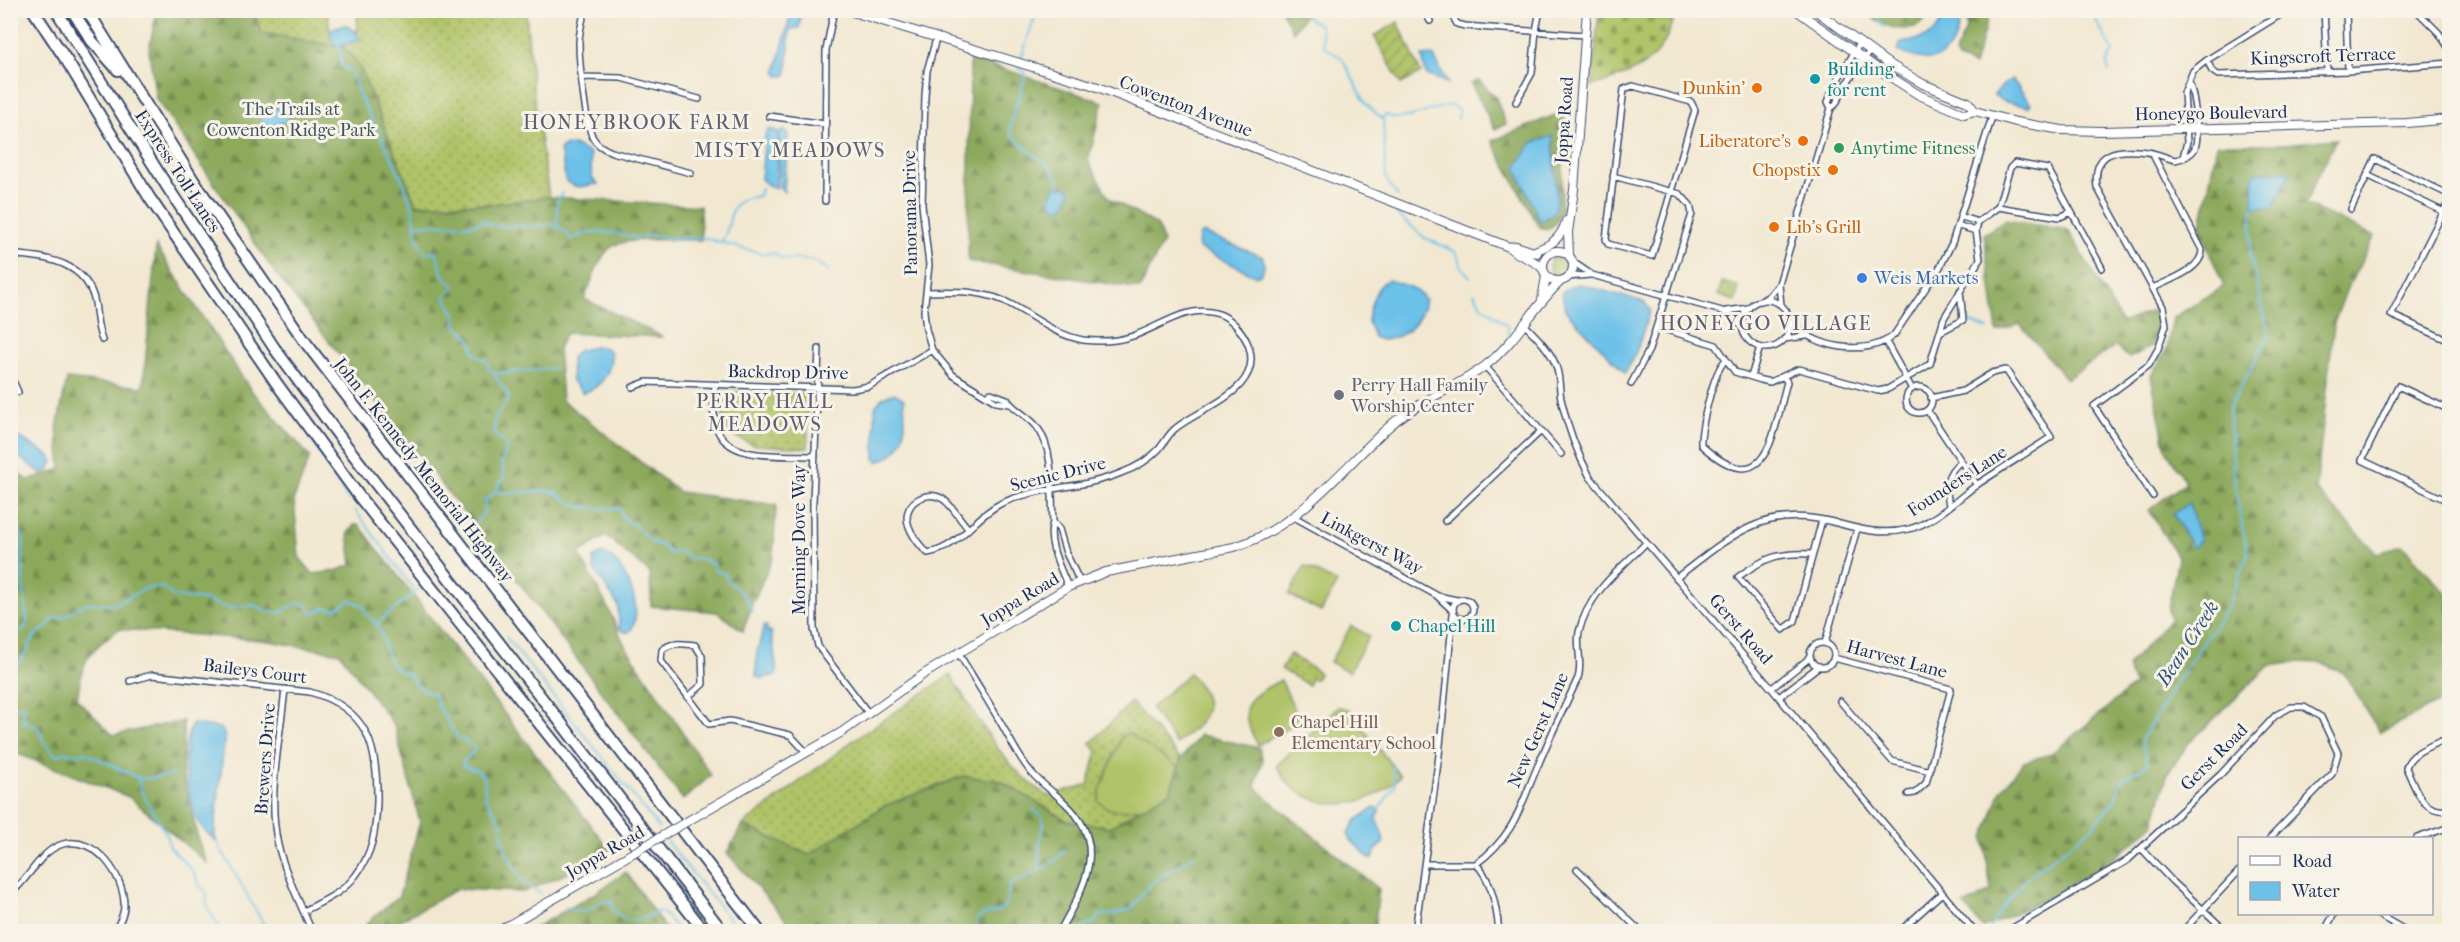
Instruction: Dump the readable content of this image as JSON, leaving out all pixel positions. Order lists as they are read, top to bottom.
{
  "streets": {
    "highway": ["Express Toll Lanes", "John F. Kennedy Memorial Highway"],
    "street": [
      "Kingscroft Terrace",
      "Cowenton Avenue",
      "Honeygo Boulevard",
      "Joppa Road",
      "Panorama Drive",
      "Backdrop Drive",
      "Scenic Drive",
      "Founders Lane",
      "Morning Dove Way",
      "Linkgerst Way",
      "Gerst Road",
      "Harvest Lane",
      "Baileys Court",
      "New Gerst Lane",
      "Brewers Drive"
    ]
  },
  "crossings": [
    ["Cowenton Avenue", "Joppa Road"],
    ["Cowenton Avenue", "Panorama Drive"],
    ["Joppa Road", "Panorama Drive"],
    ["Joppa Road", "Morning Dove Way"],
    ["Joppa Road", "Linkgerst Way"],
    ["Joppa Road", "Gerst Road"],
    ["Panorama Drive", "Backdrop Drive"],
    ["Panorama Drive", "Scenic Drive"],
    ["Backdrop Drive", "Morning Dove Way"],
    ["Founders Lane", "Gerst Road"],
    ["Gerst Road", "New Gerst Lane"],
    ["Baileys Court", "Brewers Drive"]
  ],
  "districts": [
    "HONEYBROOK FARM",
    "MISTY MEADOWS",
    "HONEYGO VILLAGE",
    "PERRY HALL MEADOWS"
  ],
  "water": ["Bean Creek"],
  "parks": ["The Trails at Cowenton Ridge Park"],
  "places": [
    "Building for rent",
    "Dunkin'",
    "Liberatore's",
    "Anytime Fitness",
    "Chopstix",
    "Lib's Grill",
    "Weis Markets",
    "Perry Hall Family Worship Center",
    "Chapel Hill",
    "Chapel Hill Elementary School"
  ],
  "legend": ["Road", "Water"]
}
